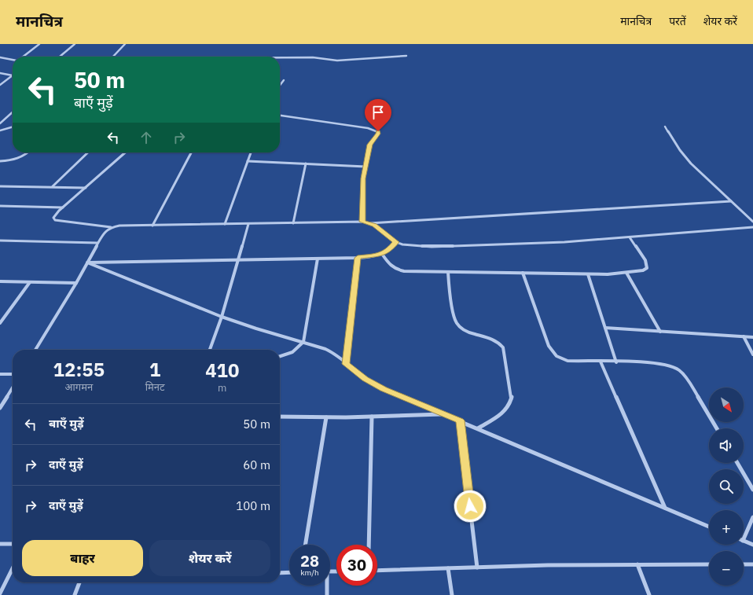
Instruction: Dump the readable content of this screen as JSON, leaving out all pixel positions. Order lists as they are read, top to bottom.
{
  "north": "bottom right",
  "page": {
    "header": "मानचित्र",
    "nav": ["मानचित्र", "परतें", "शेयर करें"],
    "turn": ["50 m", "बाएँ मुड़ें"],
    "eta": [
      "12:55",
      "आगमन",
      "1",
      "मिनट",
      "410",
      "m"
    ],
    "map_buttons": ["+", "−"],
    "list": [
      {
        "name": "बाएँ मुड़ें",
        "value": "50 m"
      },
      {
        "name": "दाएँ मुड़ें",
        "value": "60 m"
      },
      {
        "name": "दाएँ मुड़ें",
        "value": "100 m"
      }
    ],
    "buttons": ["बाहर", "शेयर करें"],
    "speed": "28 km/h",
    "limit": "30"
  }
}
